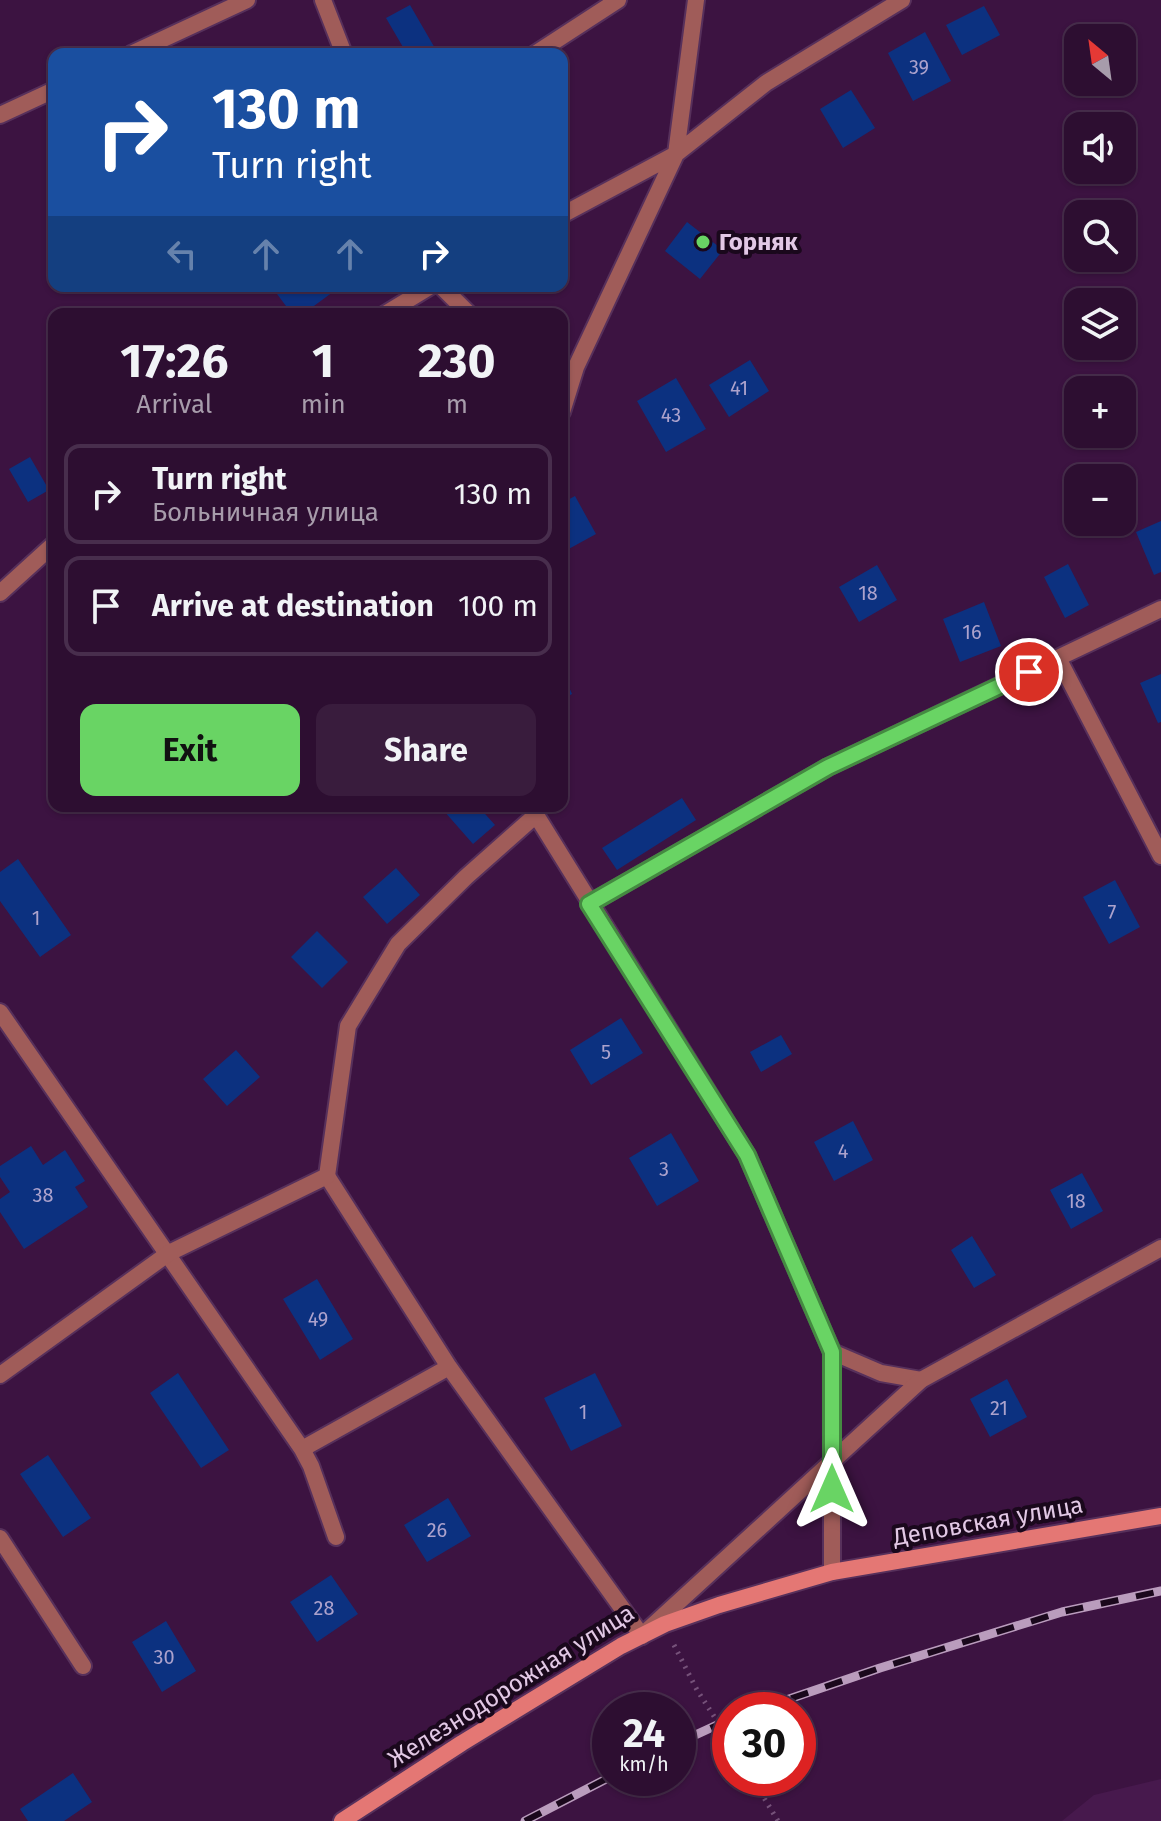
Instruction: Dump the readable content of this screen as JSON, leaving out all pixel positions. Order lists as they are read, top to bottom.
{
  "streets": {
    "street": ["Деповская улица", "Железнодорожная улица"]
  },
  "crossings": [
    ["Деповская улица", "Железнодорожная улица"]
  ],
  "places": ["Горняк"],
  "house_numbers": [
    "39",
    "41",
    "43",
    "18",
    "16",
    "7",
    "1",
    "5",
    "4",
    "3",
    "38",
    "18",
    "49",
    "21",
    "1",
    "26",
    "28",
    "30"
  ],
  "north": "top left",
  "page": {
    "map_buttons": ["+", "−"],
    "turn": ["130 m", "Turn right"],
    "eta": [
      "17:26",
      "Arrival",
      "1",
      "min",
      "230",
      "m"
    ],
    "list": [
      {
        "name": "Turn right",
        "note": "Больничная улица",
        "value": "130 m"
      },
      {
        "name": "Arrive at destination",
        "value": "100 m"
      }
    ],
    "buttons": ["Exit", "Share"],
    "speed": "24 km/h",
    "limit": "30"
  }
}
